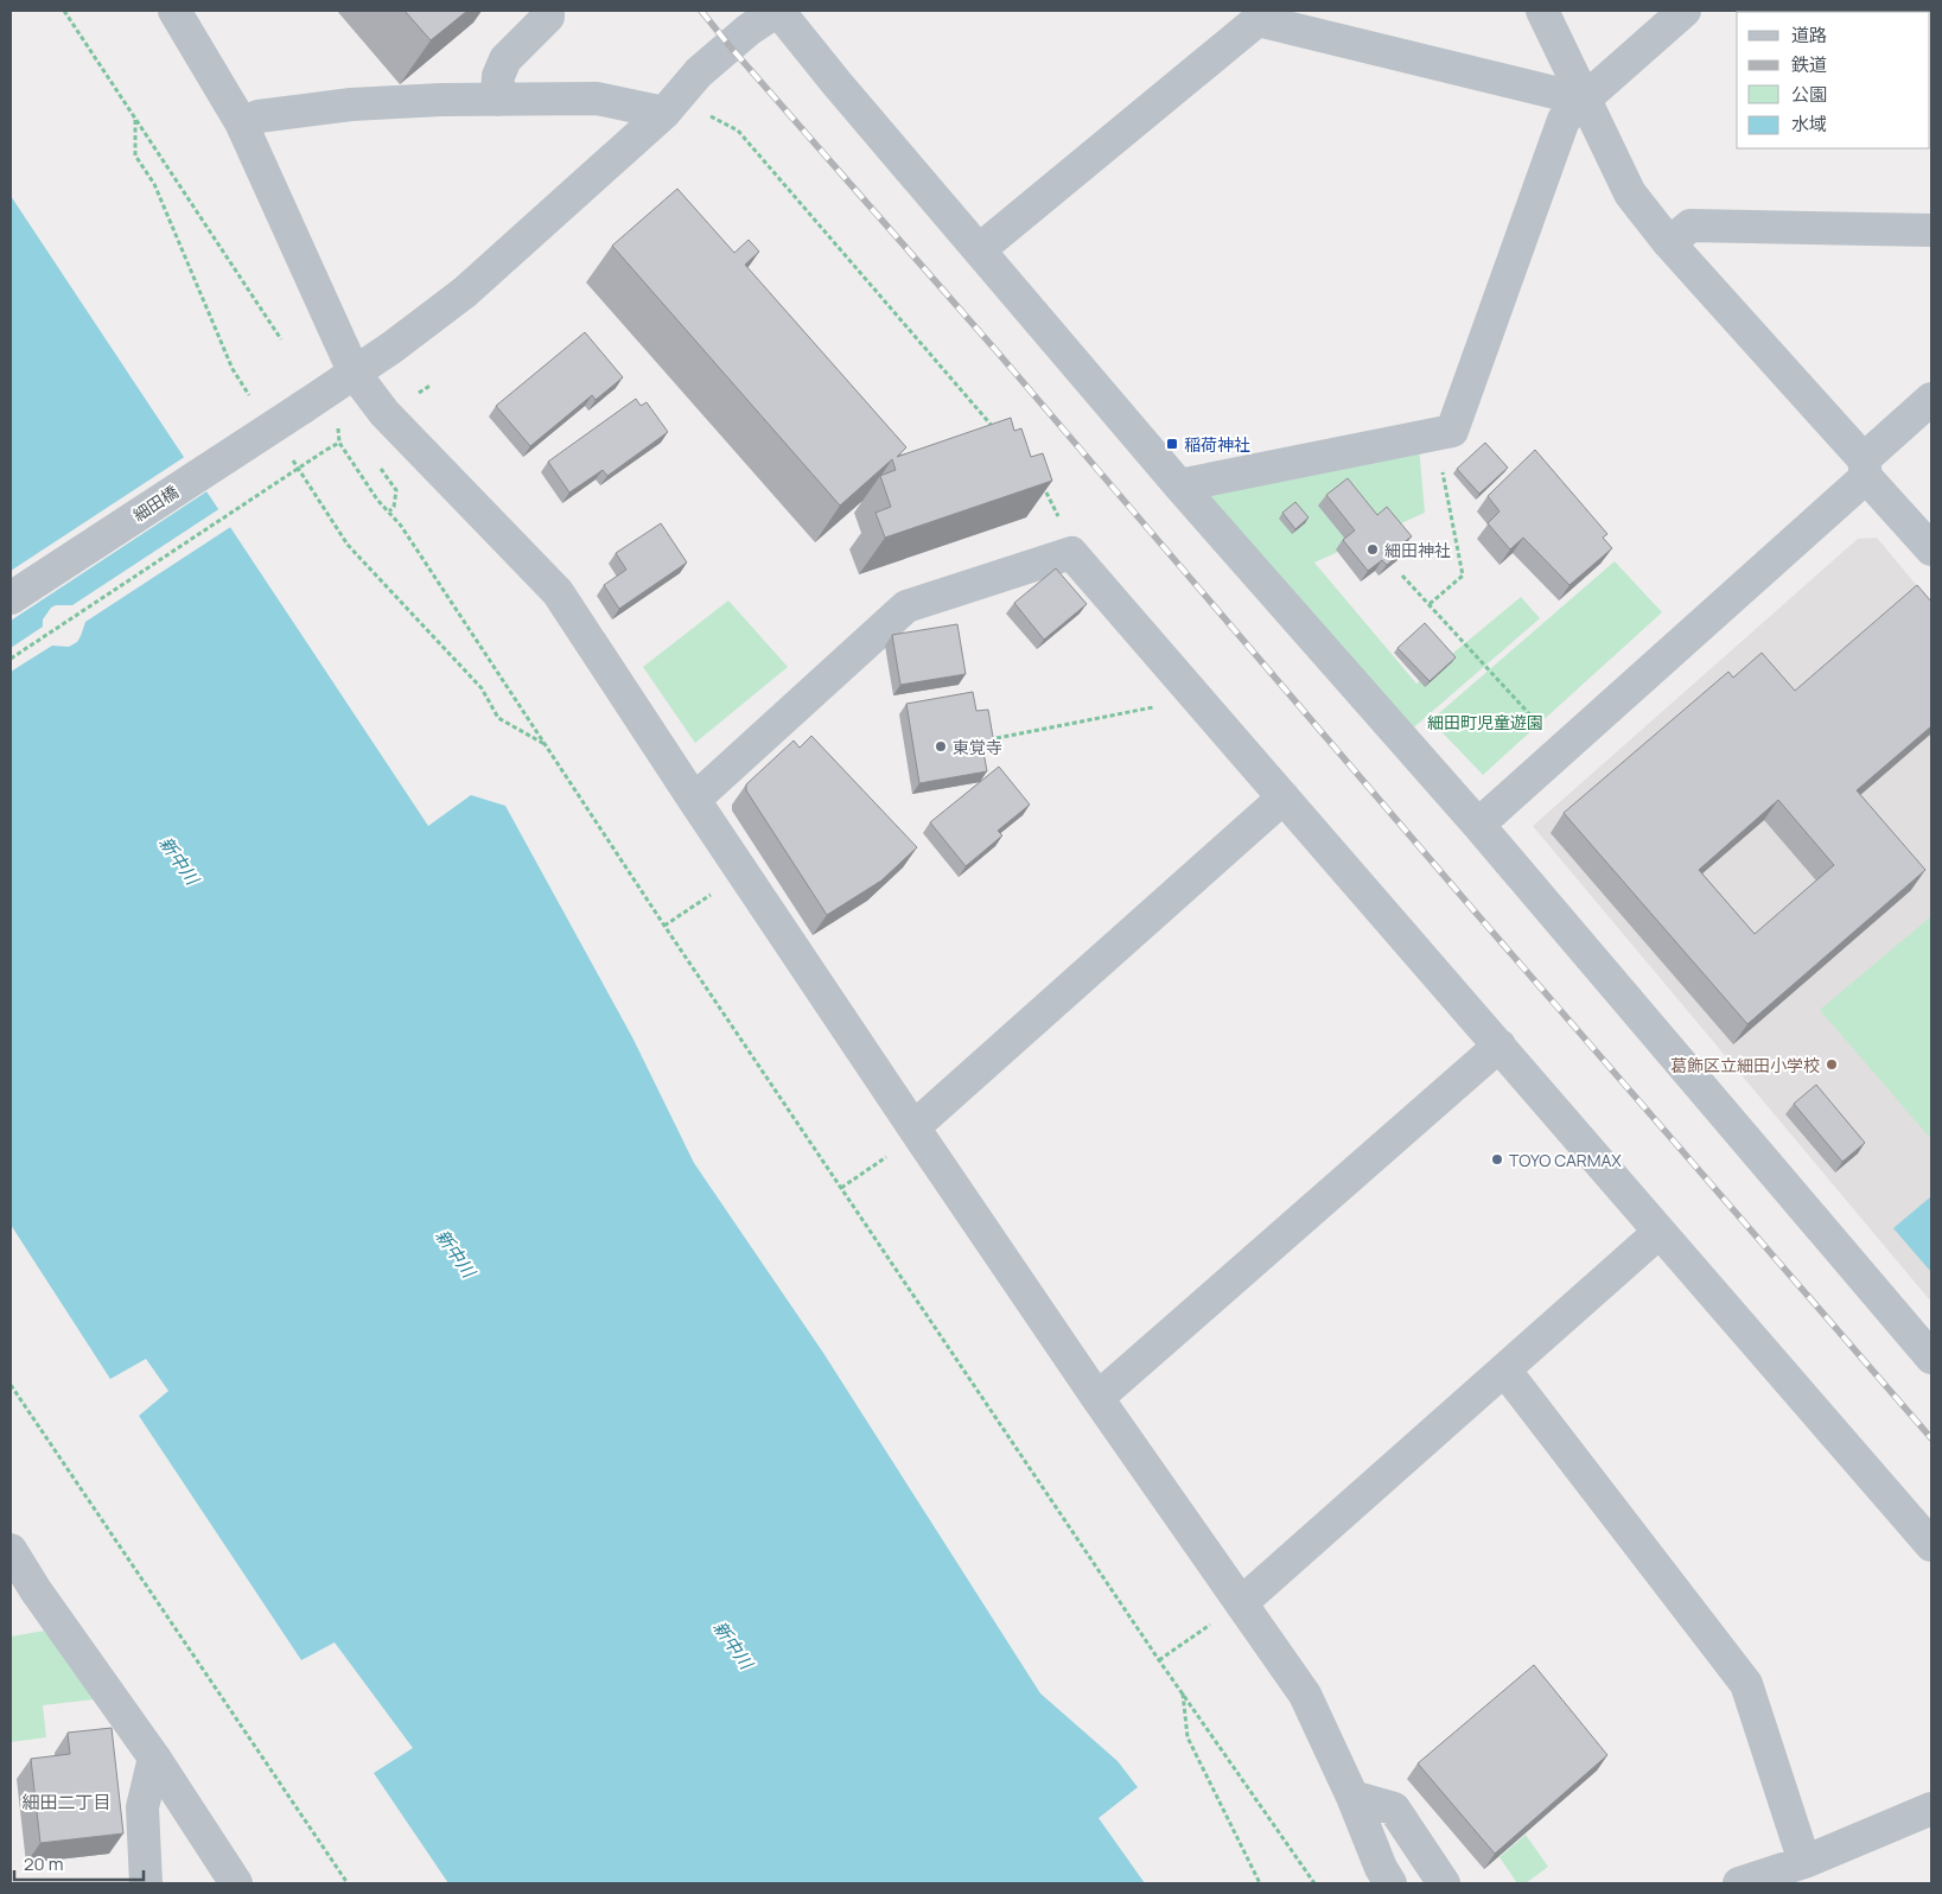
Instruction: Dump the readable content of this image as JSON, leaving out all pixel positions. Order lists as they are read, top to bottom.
{
  "streets": {
    "street": ["細田橋"]
  },
  "districts": ["細田二丁目"],
  "water": ["新中川"],
  "parks": ["細田町児童遊園"],
  "places": {
    "transit": ["稲荷神社"],
    "other": [
      "細田神社",
      "東覚寺",
      "葛飾区立細田小学校",
      "TOYO CARMAX"
    ]
  },
  "legend": [
    "道路",
    "鉄道",
    "公園",
    "水域"
  ],
  "scale_bar": "20 m"
}
